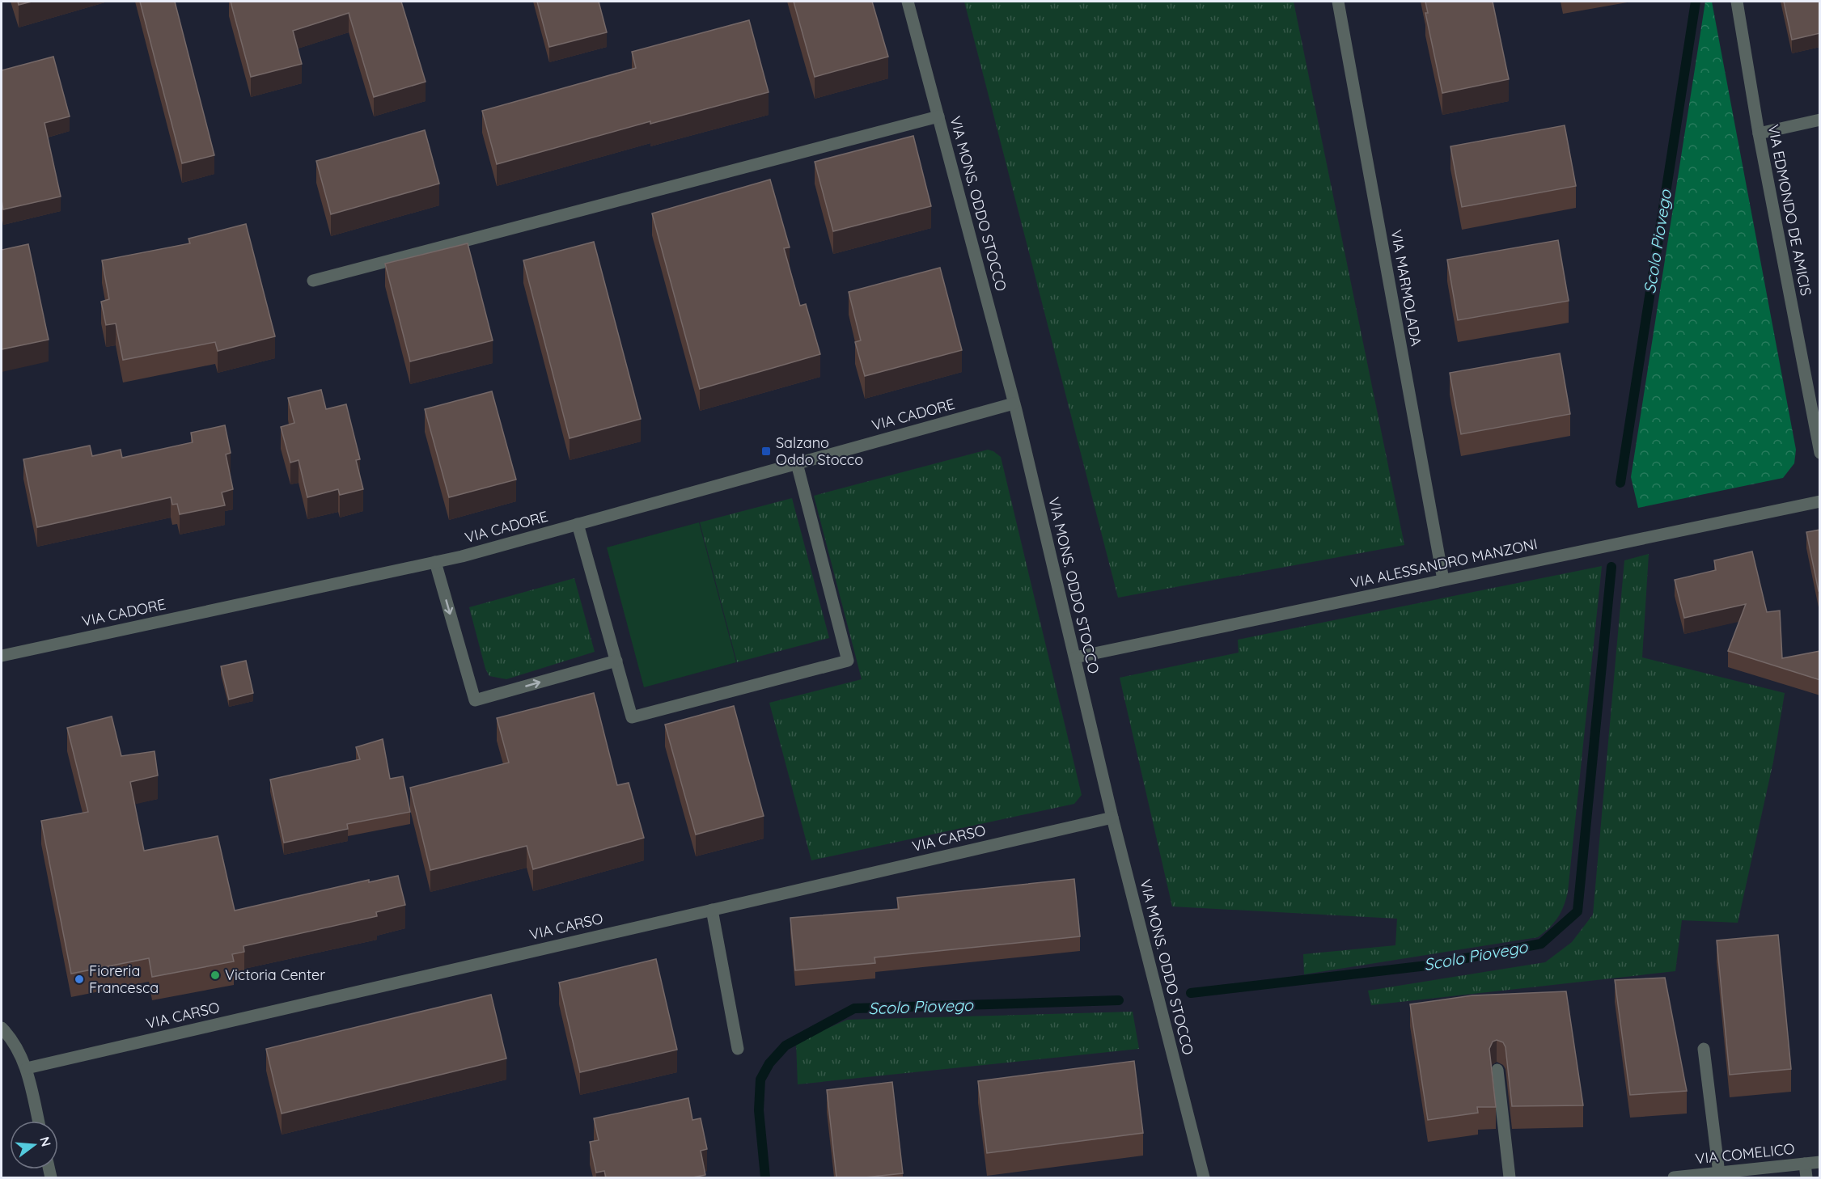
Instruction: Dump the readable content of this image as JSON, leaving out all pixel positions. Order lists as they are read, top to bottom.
{
  "streets": {
    "street": [
      "VIA MONS. ODDO STOCCO",
      "VIA EDMONDO DE AMICIS",
      "VIA MARMOLADA",
      "VIA CADORE",
      "VIA ALESSANDRO MANZONI",
      "VIA CARSO",
      "VIA COMELICO"
    ]
  },
  "crossings": [
    ["VIA MONS. ODDO STOCCO", "VIA CADORE"],
    ["VIA MONS. ODDO STOCCO", "VIA ALESSANDRO MANZONI"],
    ["VIA MONS. ODDO STOCCO", "VIA CARSO"],
    ["VIA MARMOLADA", "VIA ALESSANDRO MANZONI"]
  ],
  "water": ["Scolo Piovego"],
  "places": {
    "transit": ["Salzano Oddo Stocco"],
    "other": ["Victoria Center", "Fioreria Francesca"]
  },
  "north": "right"
}
